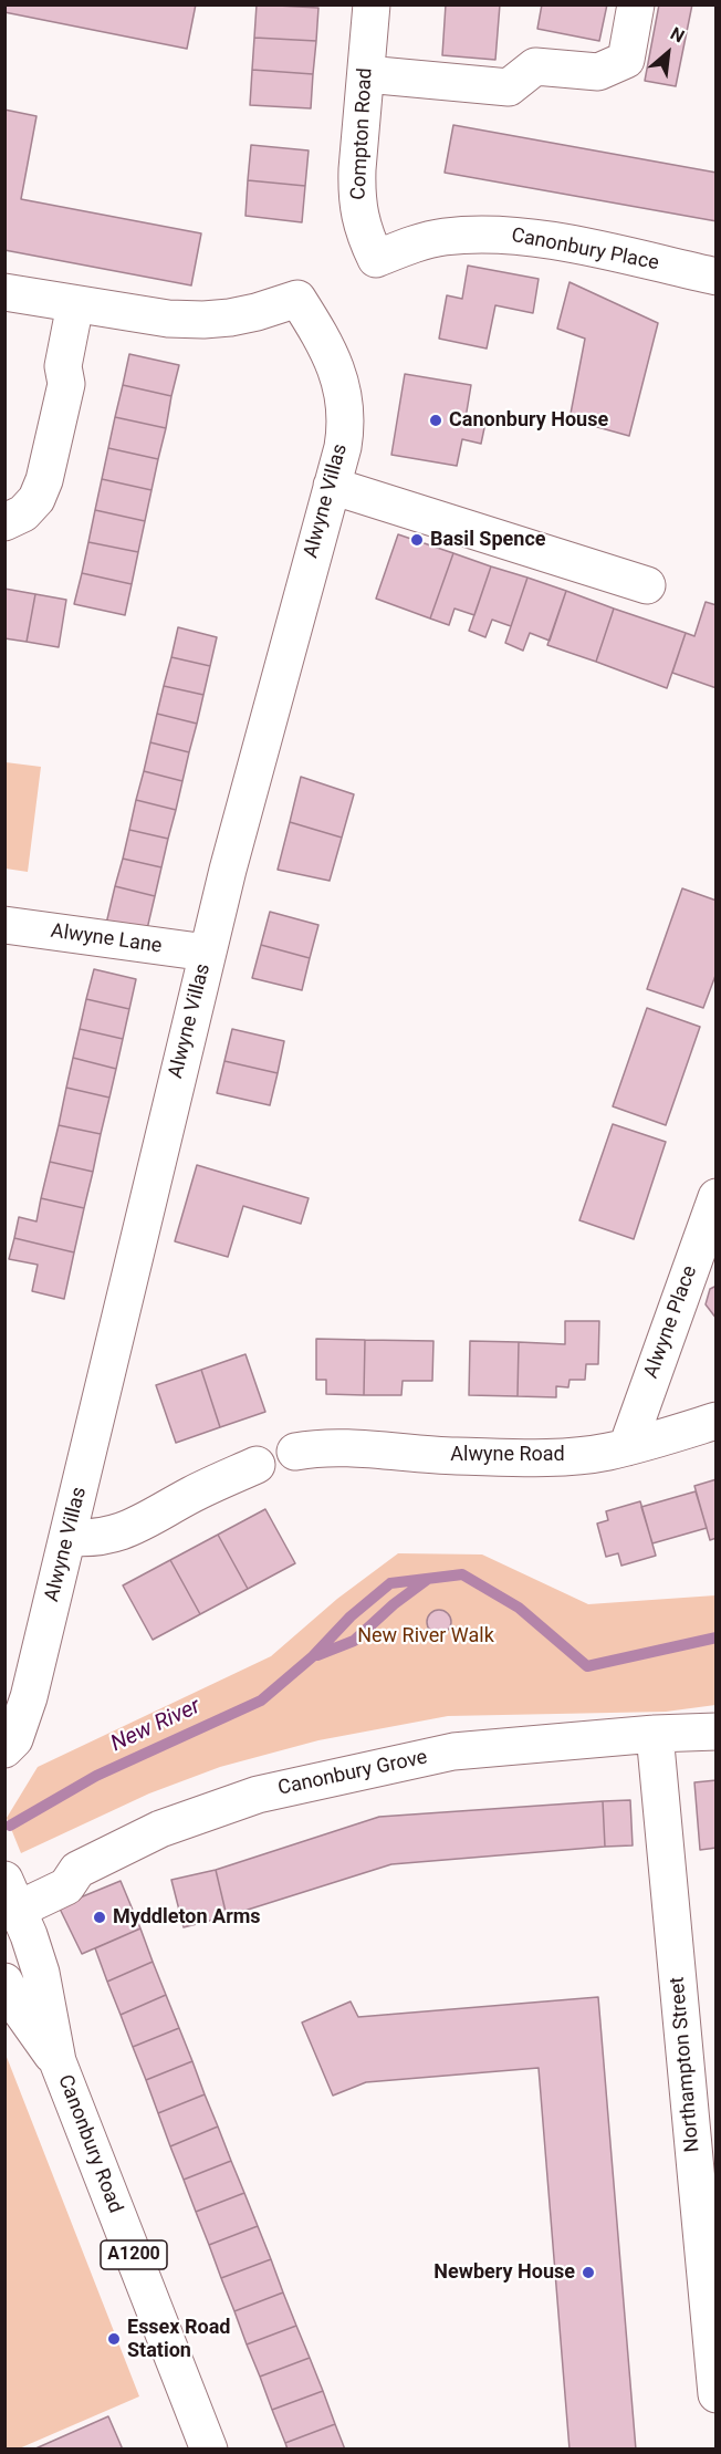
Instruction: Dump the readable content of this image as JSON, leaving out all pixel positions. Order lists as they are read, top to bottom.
{
  "streets": {
    "street": [
      "Compton Road",
      "Canonbury Place",
      "Alwyne Villas",
      "Alwyne Lane",
      "Alwyne Place",
      "Alwyne Road",
      "Canonbury Grove",
      "Northampton Street",
      "Canonbury Road",
      "A1200"
    ]
  },
  "crossings": [
    ["Compton Road", "Canonbury Place"],
    ["Alwyne Villas", "Alwyne Lane"],
    ["Alwyne Place", "Alwyne Road"],
    ["Canonbury Grove", "Northampton Street"],
    ["Canonbury Grove", "Canonbury Road"]
  ],
  "water": ["New River"],
  "parks": ["New River Walk"],
  "places": [
    "Canonbury House",
    "Basil Spence",
    "Myddleton Arms",
    "Newbery House",
    "Essex Road Station"
  ],
  "north": "top right"
}
